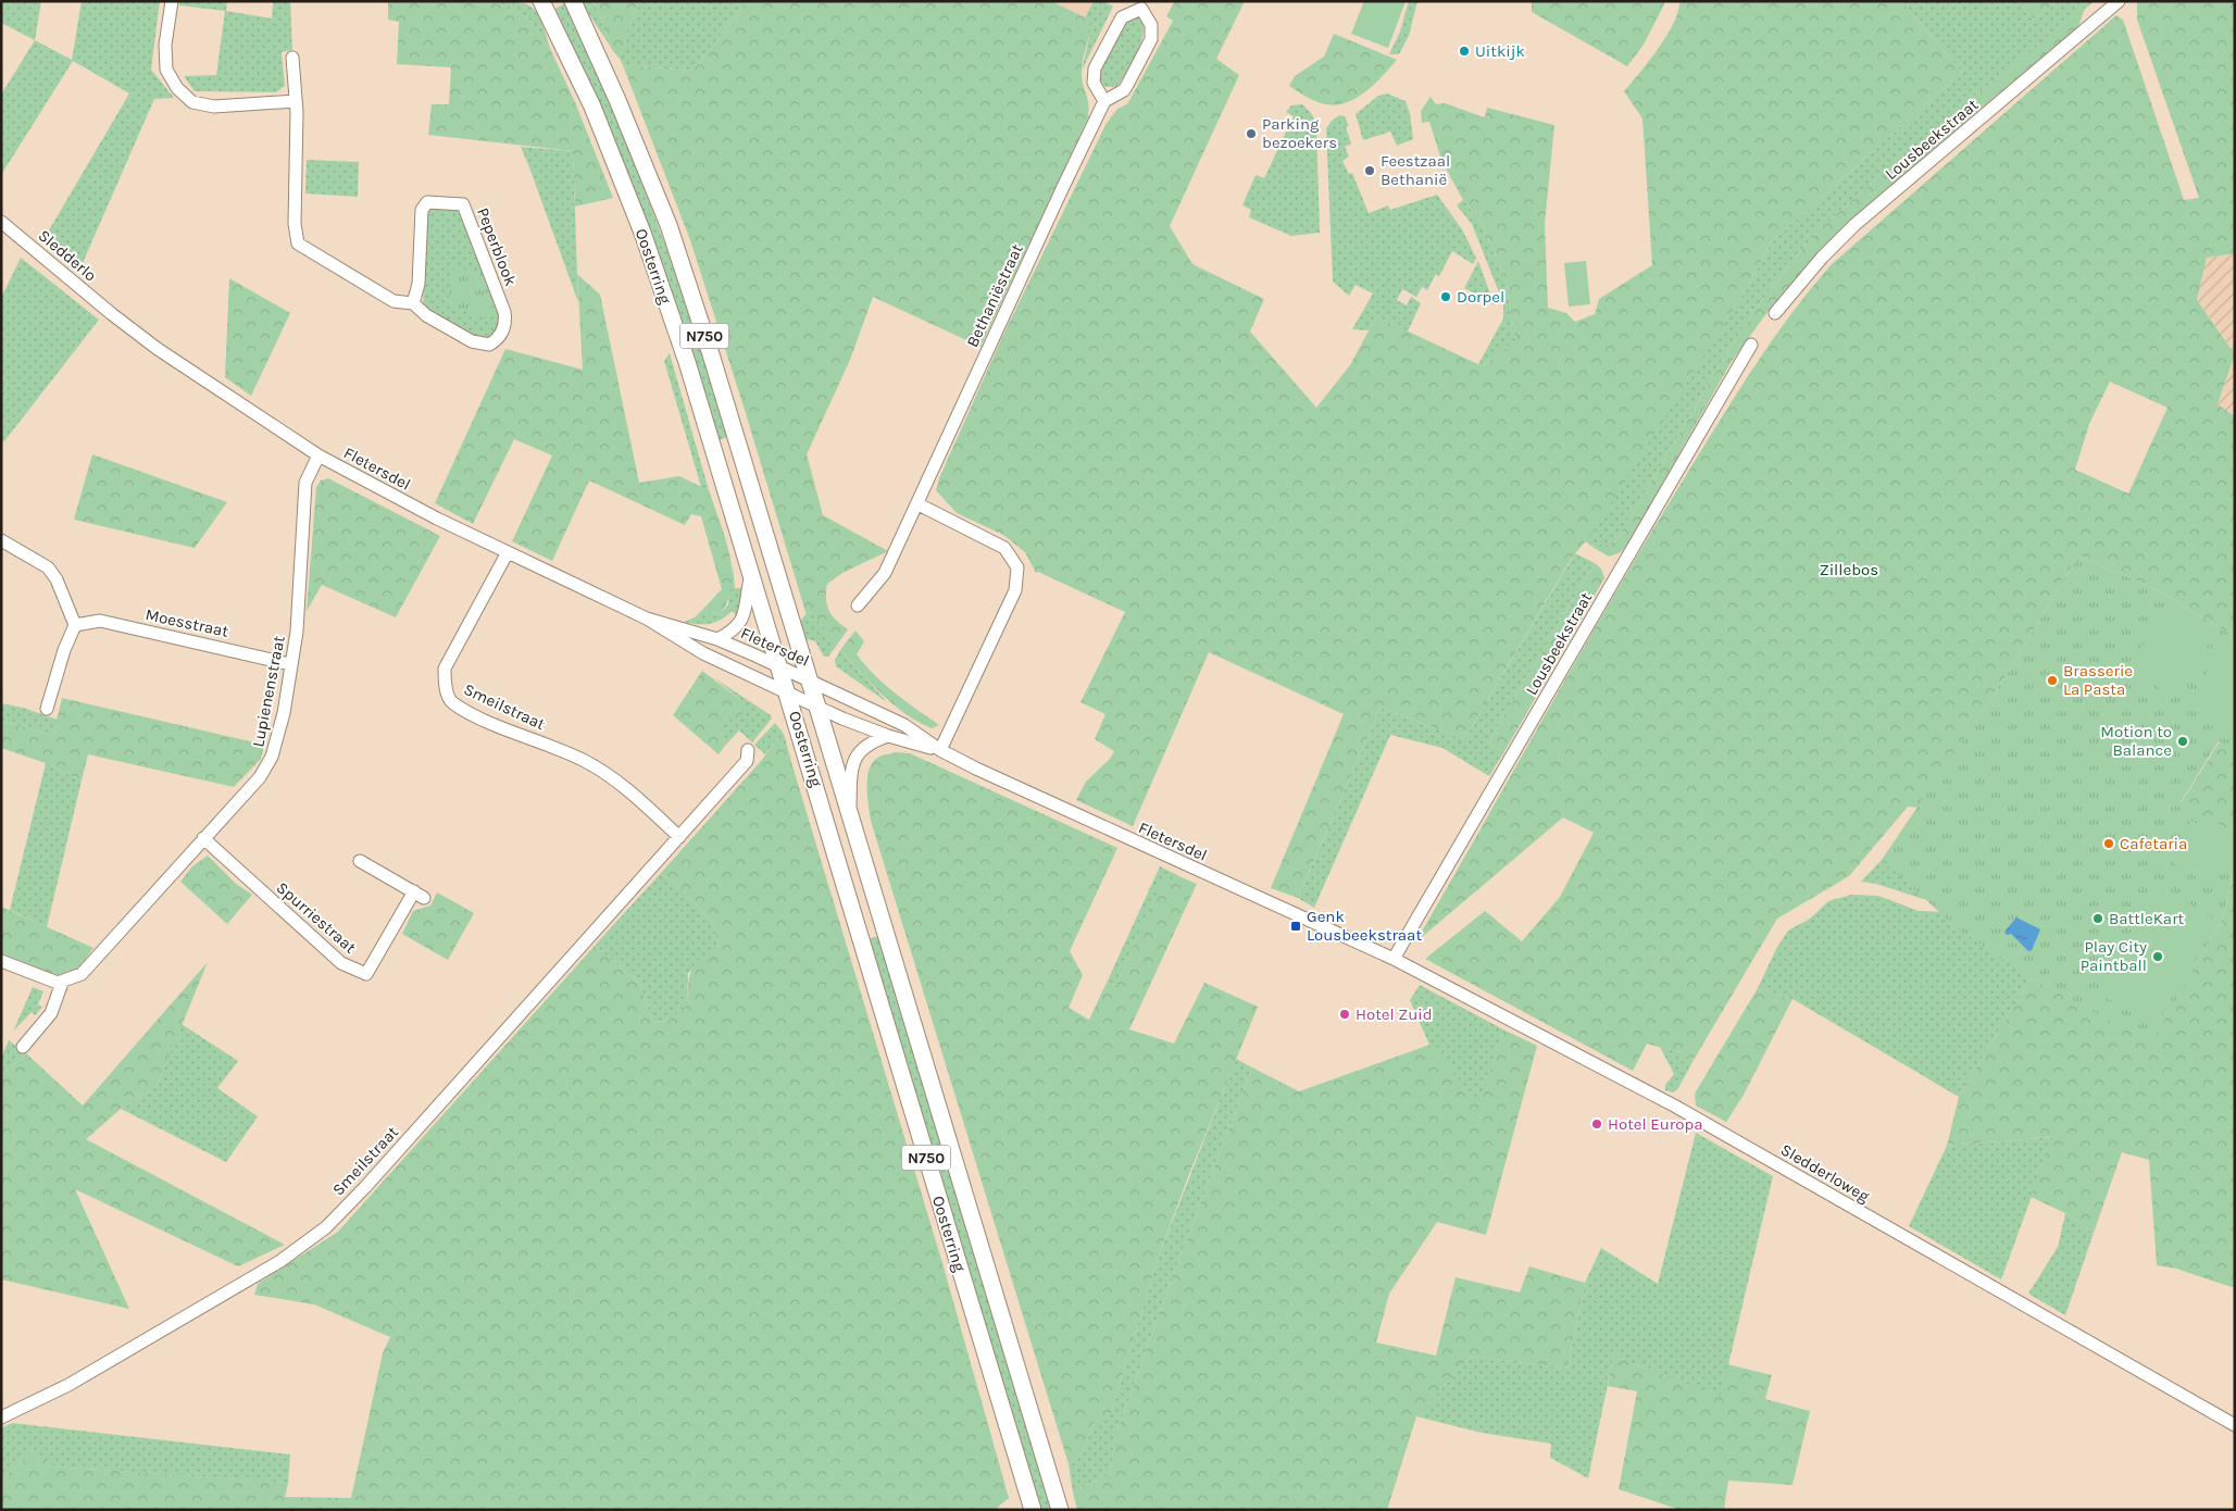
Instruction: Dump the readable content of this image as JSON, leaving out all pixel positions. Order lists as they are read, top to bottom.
{
  "streets": {
    "main road": ["Oosterring", "N750"],
    "street": [
      "Lousbeekstraat",
      "Peperblook",
      "Sledderlo",
      "Bethaniëstraat",
      "Fletersdel",
      "Moesstraat",
      "Lupienenstraat",
      "Smeilstraat",
      "Spurriestraat",
      "Sledderloweg"
    ]
  },
  "crossings": [
    ["Lousbeekstraat", "Fletersdel"],
    ["Lousbeekstraat", "Sledderloweg"],
    ["Sledderlo", "Fletersdel"],
    ["Oosterring", "Fletersdel"],
    ["Fletersdel", "Lupienenstraat"],
    ["Fletersdel", "Smeilstraat"],
    ["Fletersdel", "Sledderloweg"],
    ["Moesstraat", "Lupienenstraat"],
    ["Lupienenstraat", "Spurriestraat"]
  ],
  "parks": ["Zillebos"],
  "places": {
    "other": [
      "Uitkijk",
      "Parking bezoekers",
      "Feestzaal Bethanië",
      "Dorpel",
      "Brasserie La Pasta",
      "Motion to Balance",
      "Cafetaria",
      "BattleKart",
      "Play City Paintball",
      "Hotel Zuid",
      "Hotel Europa"
    ],
    "transit": ["Genk Lousbeekstraat"]
  }
}
